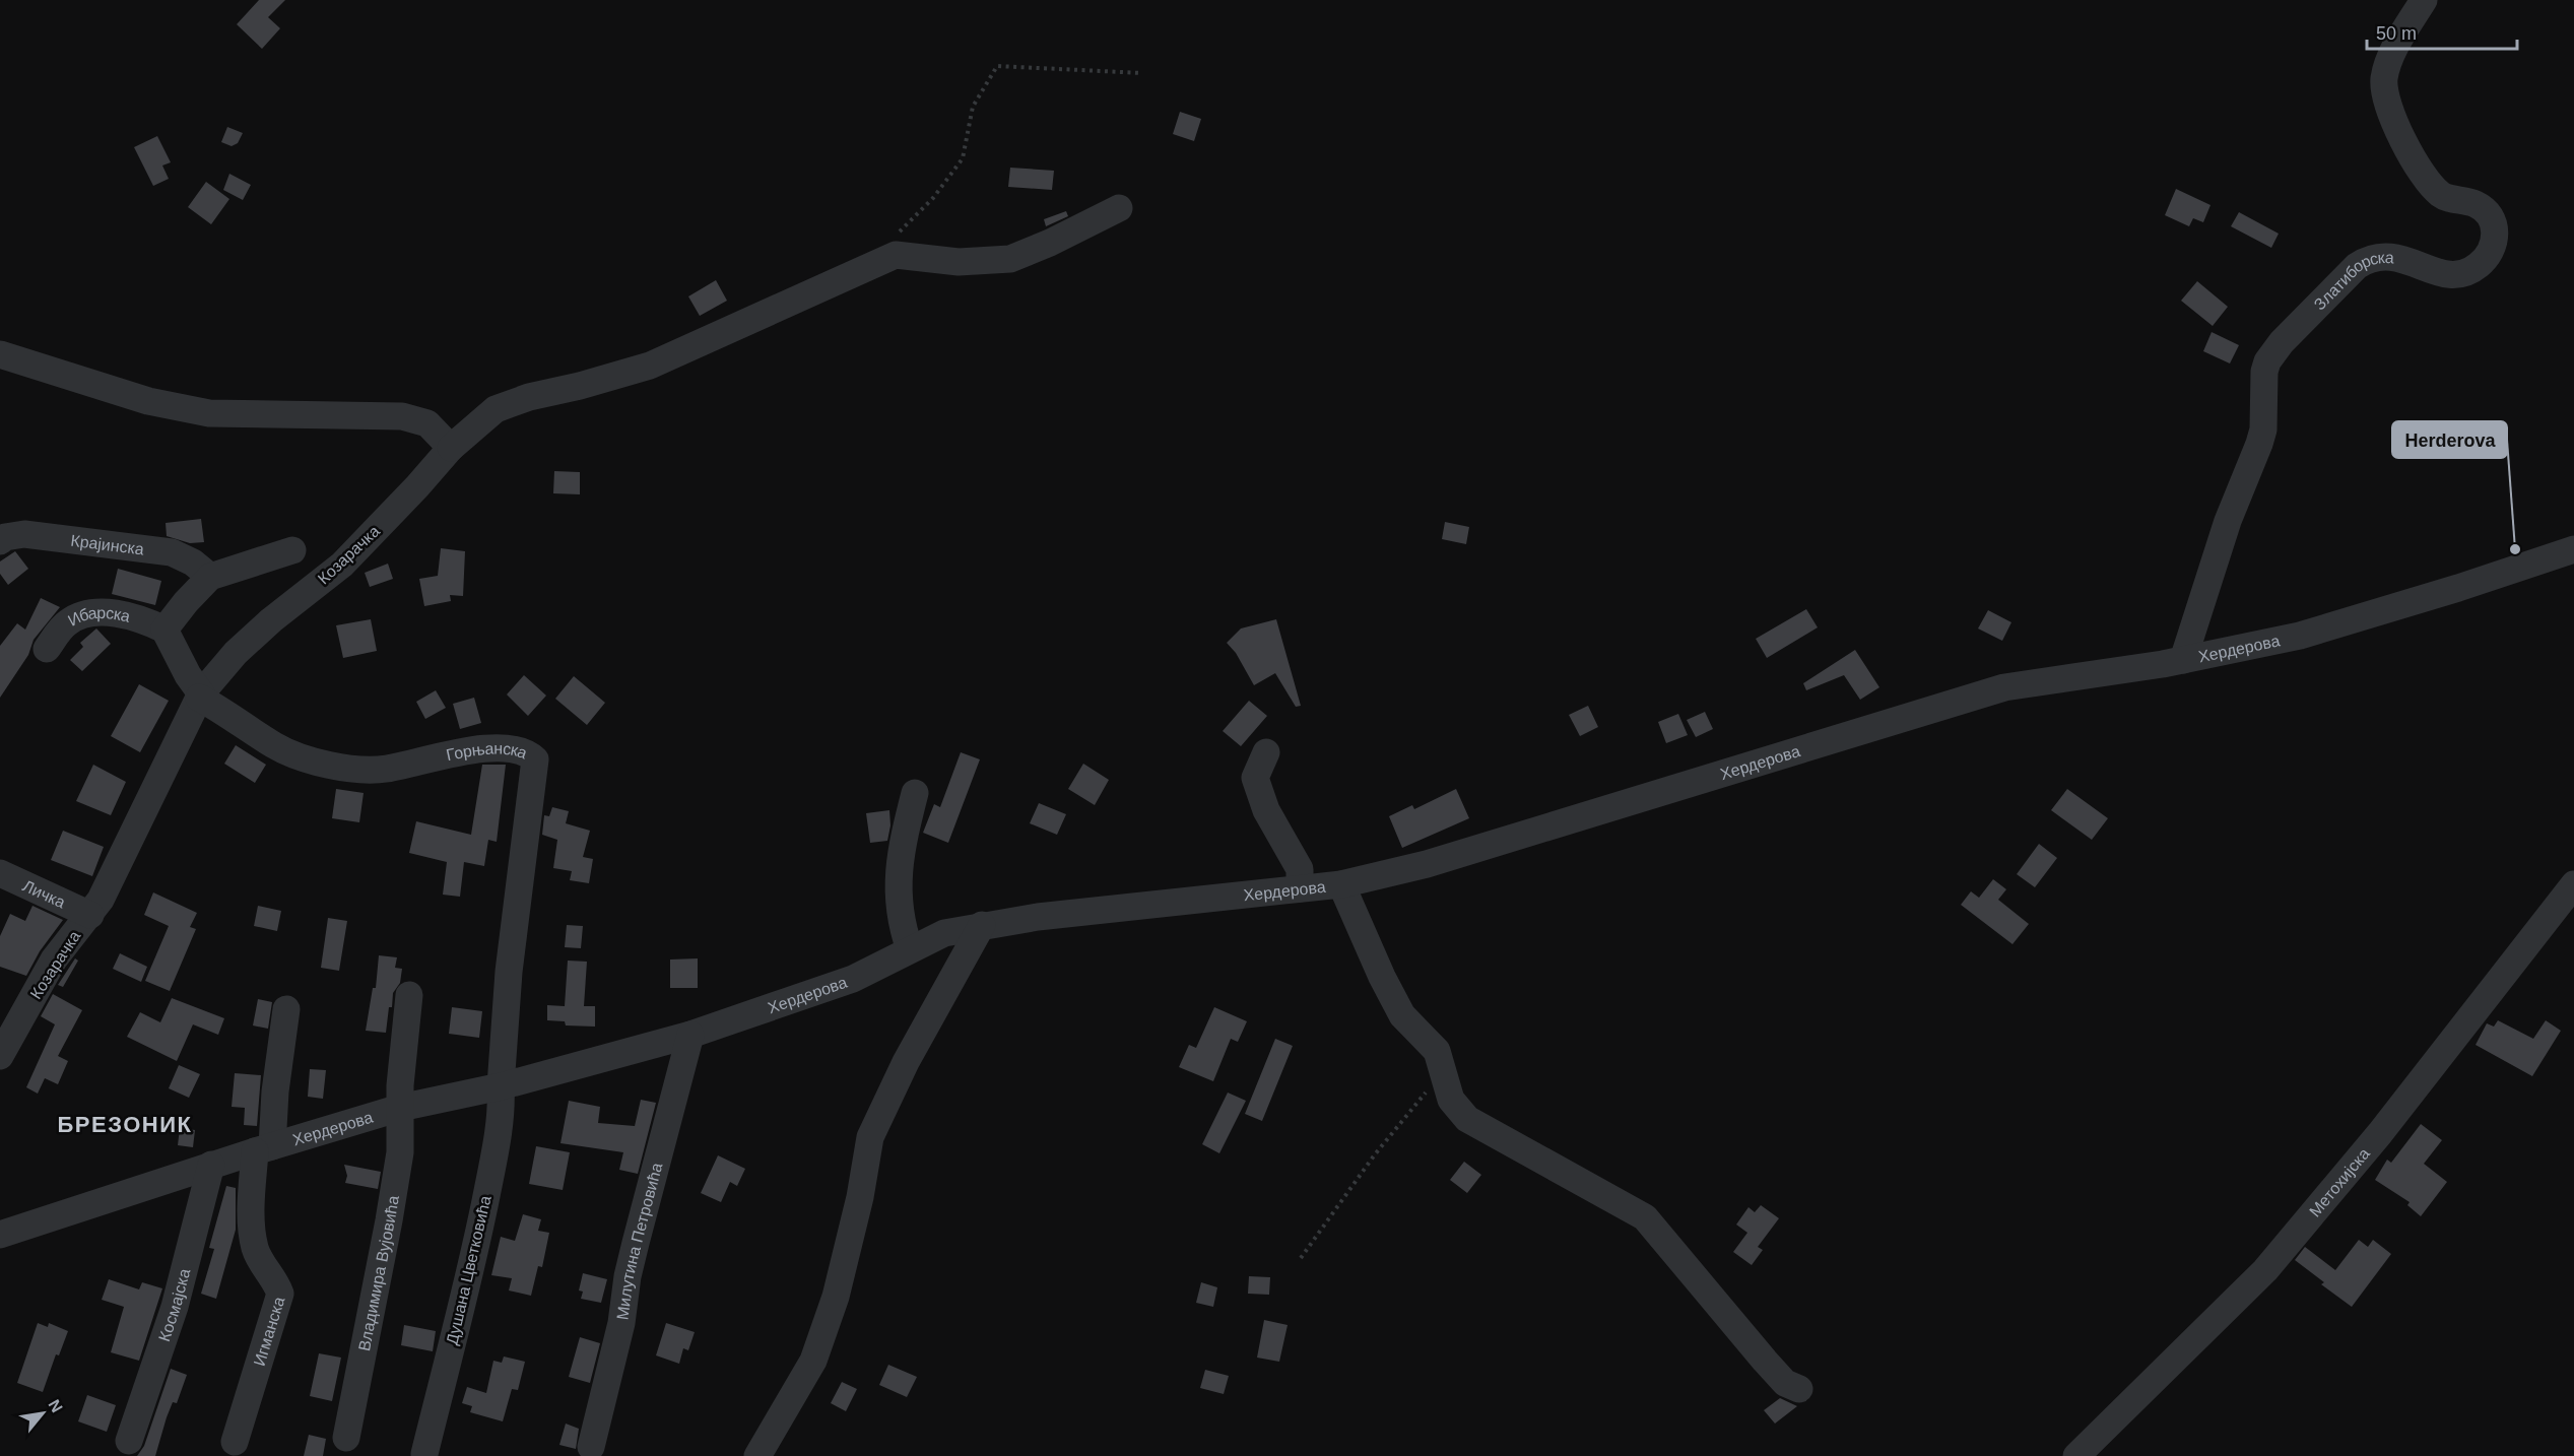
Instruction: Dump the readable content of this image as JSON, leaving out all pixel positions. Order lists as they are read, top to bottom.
{
  "streets": {
    "street": [
      "Златиборска",
      "Крајинска",
      "Козарачка",
      "Ибарска",
      "Хердерова",
      "Горњанска",
      "Личка",
      "Метохијска",
      "Милутина Петровића",
      "Душана Цветковића",
      "Владимира Вујовића",
      "Космајска",
      "Игманска"
    ]
  },
  "crossings": [
    ["Златиборска", "Хердерова"],
    ["Козарачка", "Горњанска"],
    ["Козарачка", "Личка"],
    ["Хердерова", "Горњанска"],
    ["Хердерова", "Милутина Петровића"],
    ["Хердерова", "Душана Цветковића"],
    ["Хердерова", "Владимира Вујовића"],
    ["Хердерова", "Космајска"],
    ["Хердерова", "Игманска"],
    ["Горњанска", "Душана Цветковића"]
  ],
  "districts": ["БРЕЗОНИК"],
  "places": ["Herderova"],
  "scale_bar": "50 m",
  "north": "top right"
}
